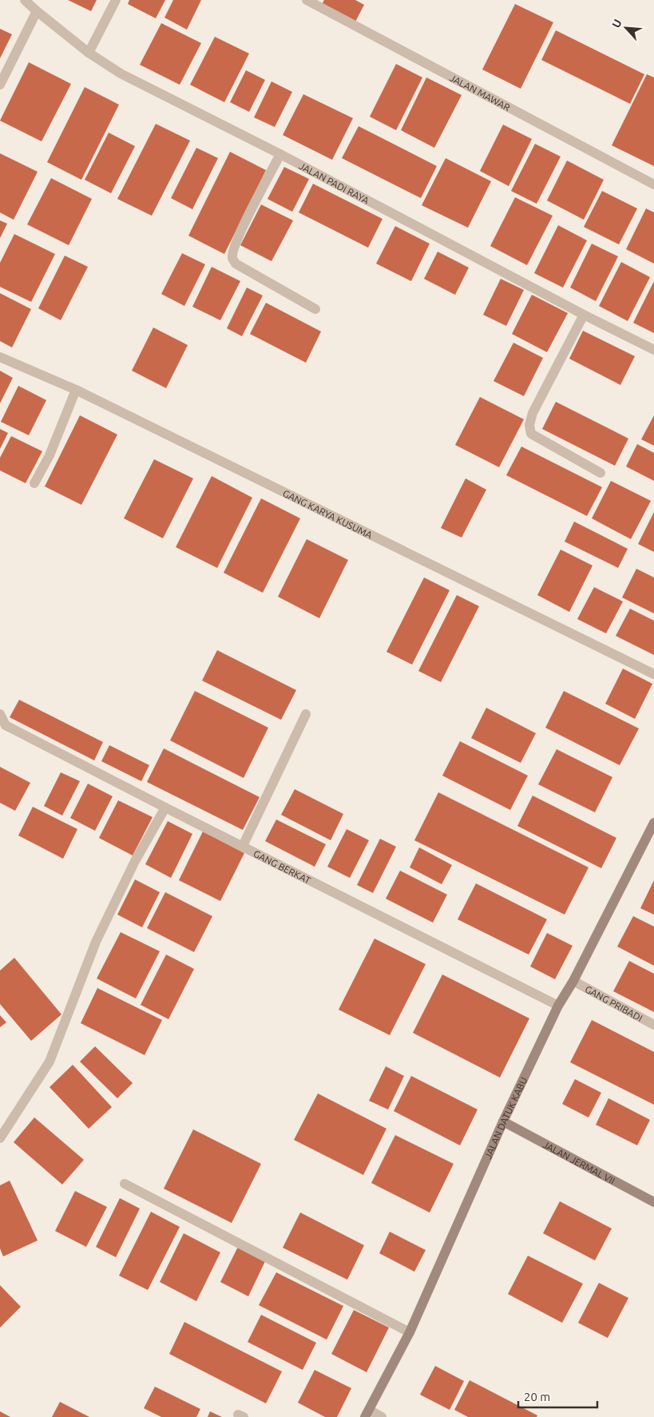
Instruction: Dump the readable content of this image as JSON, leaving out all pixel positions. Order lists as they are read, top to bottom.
{
  "streets": {
    "street": [
      "JALAN MAWAR",
      "JALAN PADI RAYA",
      "GANG KARYA KUSUMA",
      "GANG BERKAT",
      "GANG PRIBADI",
      "JALAN DATUK KABU",
      "JALAN JERMAL VII"
    ]
  },
  "crossings": [
    ["GANG BERKAT", "JALAN DATUK KABU"],
    ["GANG PRIBADI", "JALAN DATUK KABU"],
    ["JALAN DATUK KABU", "JALAN JERMAL VII"]
  ],
  "scale_bar": "20 m",
  "north": "top left"
}
